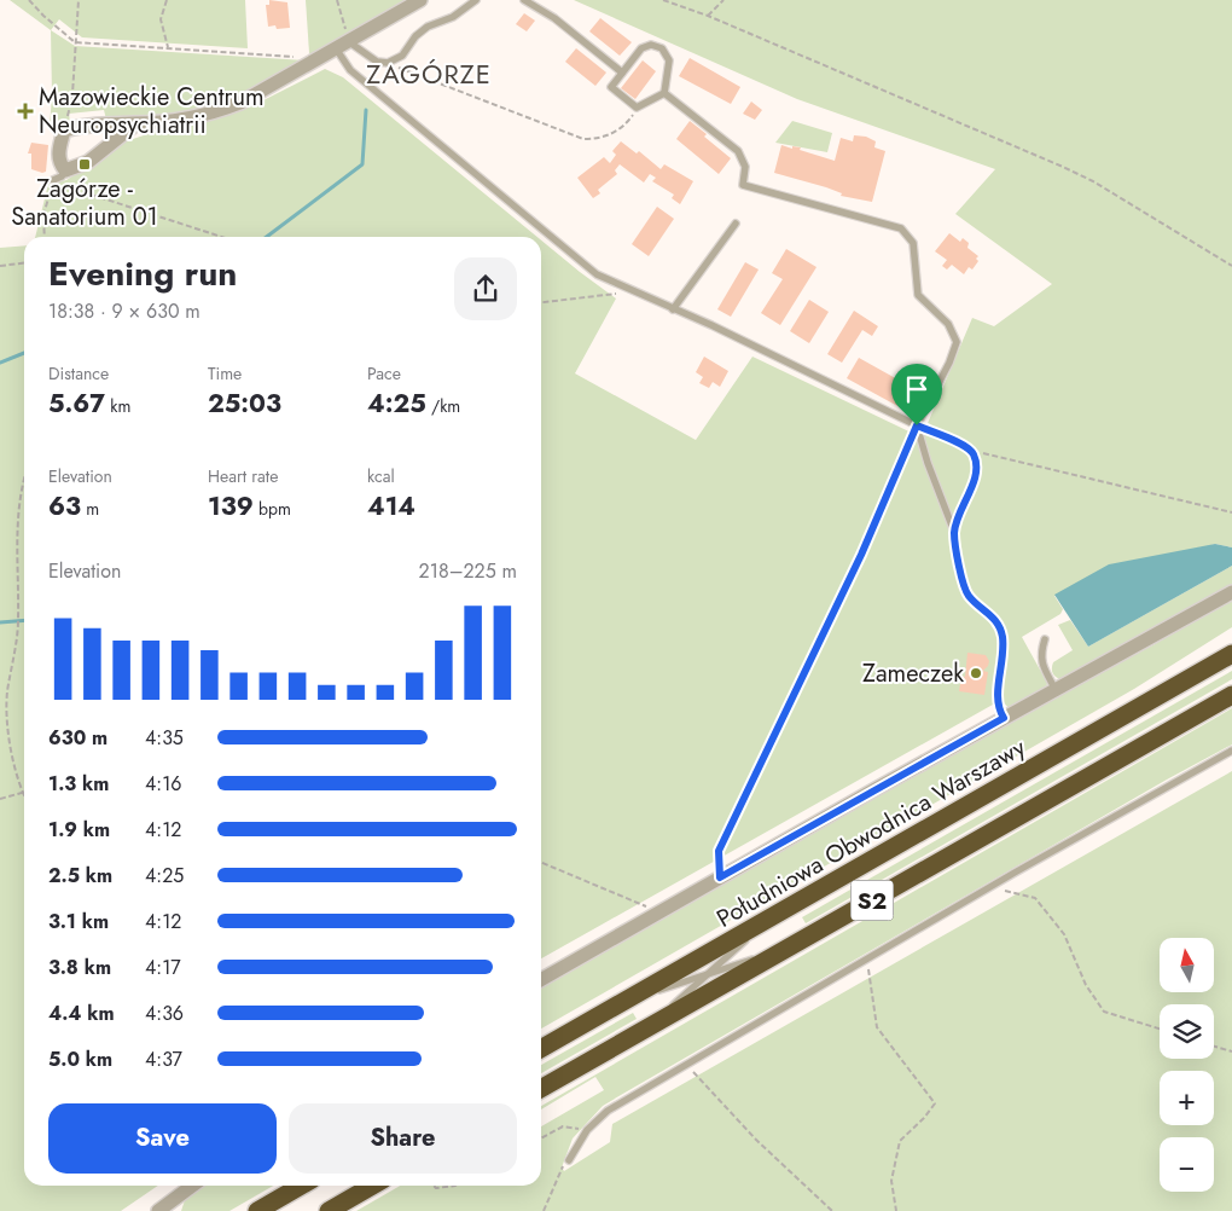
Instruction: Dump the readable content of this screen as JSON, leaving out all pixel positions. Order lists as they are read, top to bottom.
{
  "streets": {
    "highway": ["Południowa Obwodnica Warszawy", "S2"]
  },
  "districts": ["ZAGÓRZE"],
  "places": {
    "health": ["Mazowieckie Centrum Neuropsychiatrii"],
    "transit": ["Zagórze - Sanatorium 01"],
    "other": ["Zameczek"]
  },
  "north": "top",
  "page": {
    "heading": ["Evening run", "18:38 · 9 × 630 m"],
    "stats": [
      ["Distance", "5.67 km"],
      ["Time", "25:03"],
      ["Pace", "4:25 /km"],
      ["Elevation", "63 m"],
      ["Heart rate", "139 bpm"],
      ["kcal", "414"]
    ],
    "chart": ["Elevation", "218–225 m"],
    "list": [
      {
        "name": "630 m",
        "note": "4:35"
      },
      {
        "name": "1.3 km",
        "note": "4:16"
      },
      {
        "name": "1.9 km",
        "note": "4:12"
      },
      {
        "name": "2.5 km",
        "note": "4:25"
      },
      {
        "name": "3.1 km",
        "note": "4:12"
      },
      {
        "name": "3.8 km",
        "note": "4:17"
      },
      {
        "name": "4.4 km",
        "note": "4:36"
      },
      {
        "name": "5.0 km",
        "note": "4:37"
      }
    ],
    "map_buttons": ["+", "−"],
    "buttons": ["Save", "Share"]
  }
}
